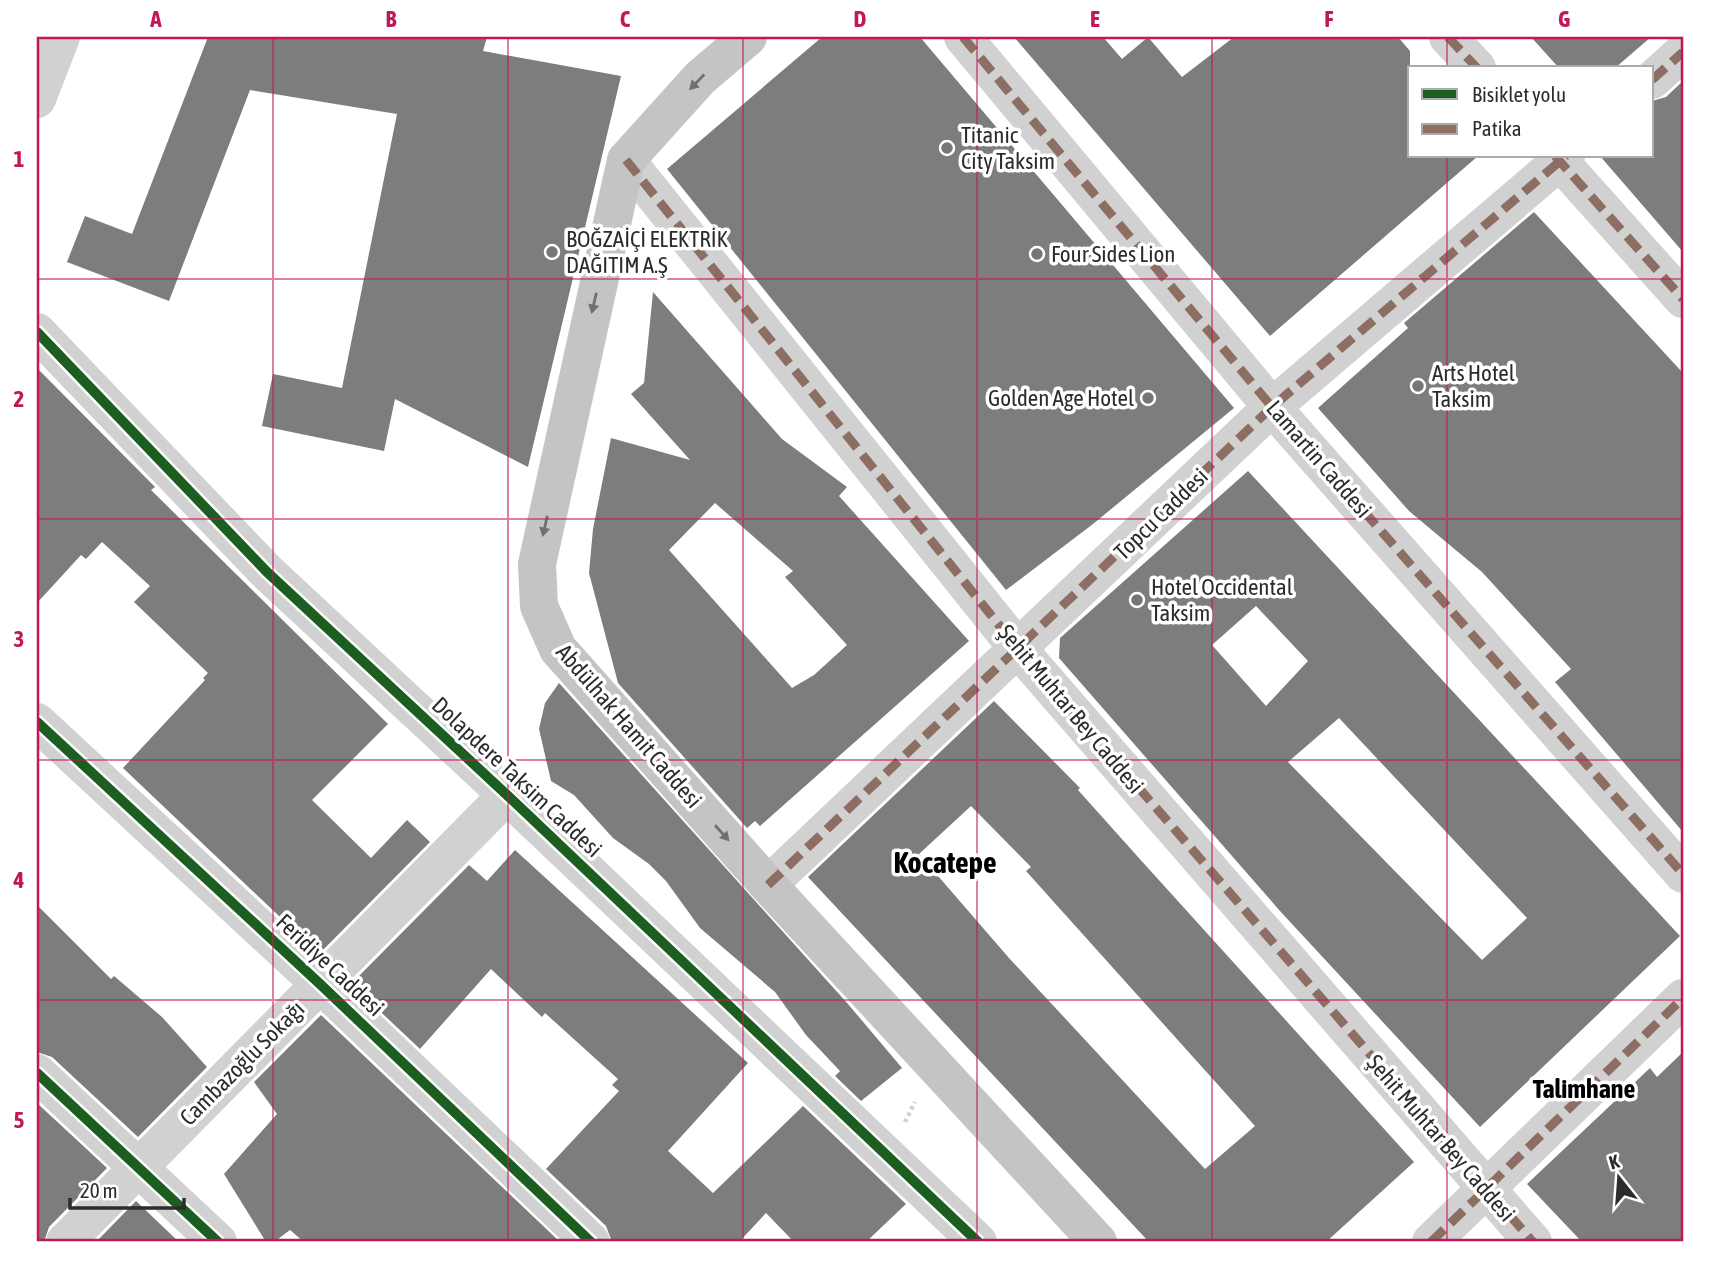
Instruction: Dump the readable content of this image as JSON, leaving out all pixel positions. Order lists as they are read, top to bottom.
{
  "streets": {
    "main road": ["Abdülhak Hamit Caddesi"],
    "street": [
      "Lamartin Caddesi",
      "Topcu Caddesi",
      "Şehit Muhtar Bey Caddesi",
      "Dolapdere Taksim Caddesi",
      "Feridiye Caddesi",
      "Cambazoğlu Sokağı"
    ]
  },
  "crossings": [
    ["Lamartin Caddesi", "Topcu Caddesi"],
    ["Topcu Caddesi", "Şehit Muhtar Bey Caddesi"],
    ["Topcu Caddesi", "Abdülhak Hamit Caddesi"],
    ["Şehit Muhtar Bey Caddesi", "Abdülhak Hamit Caddesi"],
    ["Dolapdere Taksim Caddesi", "Cambazoğlu Sokağı"],
    ["Feridiye Caddesi", "Cambazoğlu Sokağı"]
  ],
  "one_way": ["Abdülhak Hamit Caddesi"],
  "districts": ["Kocatepe", "Talimhane"],
  "places": [
    "Titanic City Taksim",
    "BOĞZAİÇİ ELEKTRİK DAĞITIM A.Ş",
    "Four Sides Lion",
    "Arts Hotel Taksim",
    "Golden Age Hotel",
    "Hotel Occidental Taksim"
  ],
  "legend": ["Bisiklet yolu", "Patika"],
  "scale_bar": "20 m",
  "north": "top",
  "grid": {
    "columns": [
      "A",
      "B",
      "C",
      "D",
      "E",
      "F",
      "G"
    ],
    "rows": [
      "1",
      "2",
      "3",
      "4",
      "5"
    ]
  }
}
